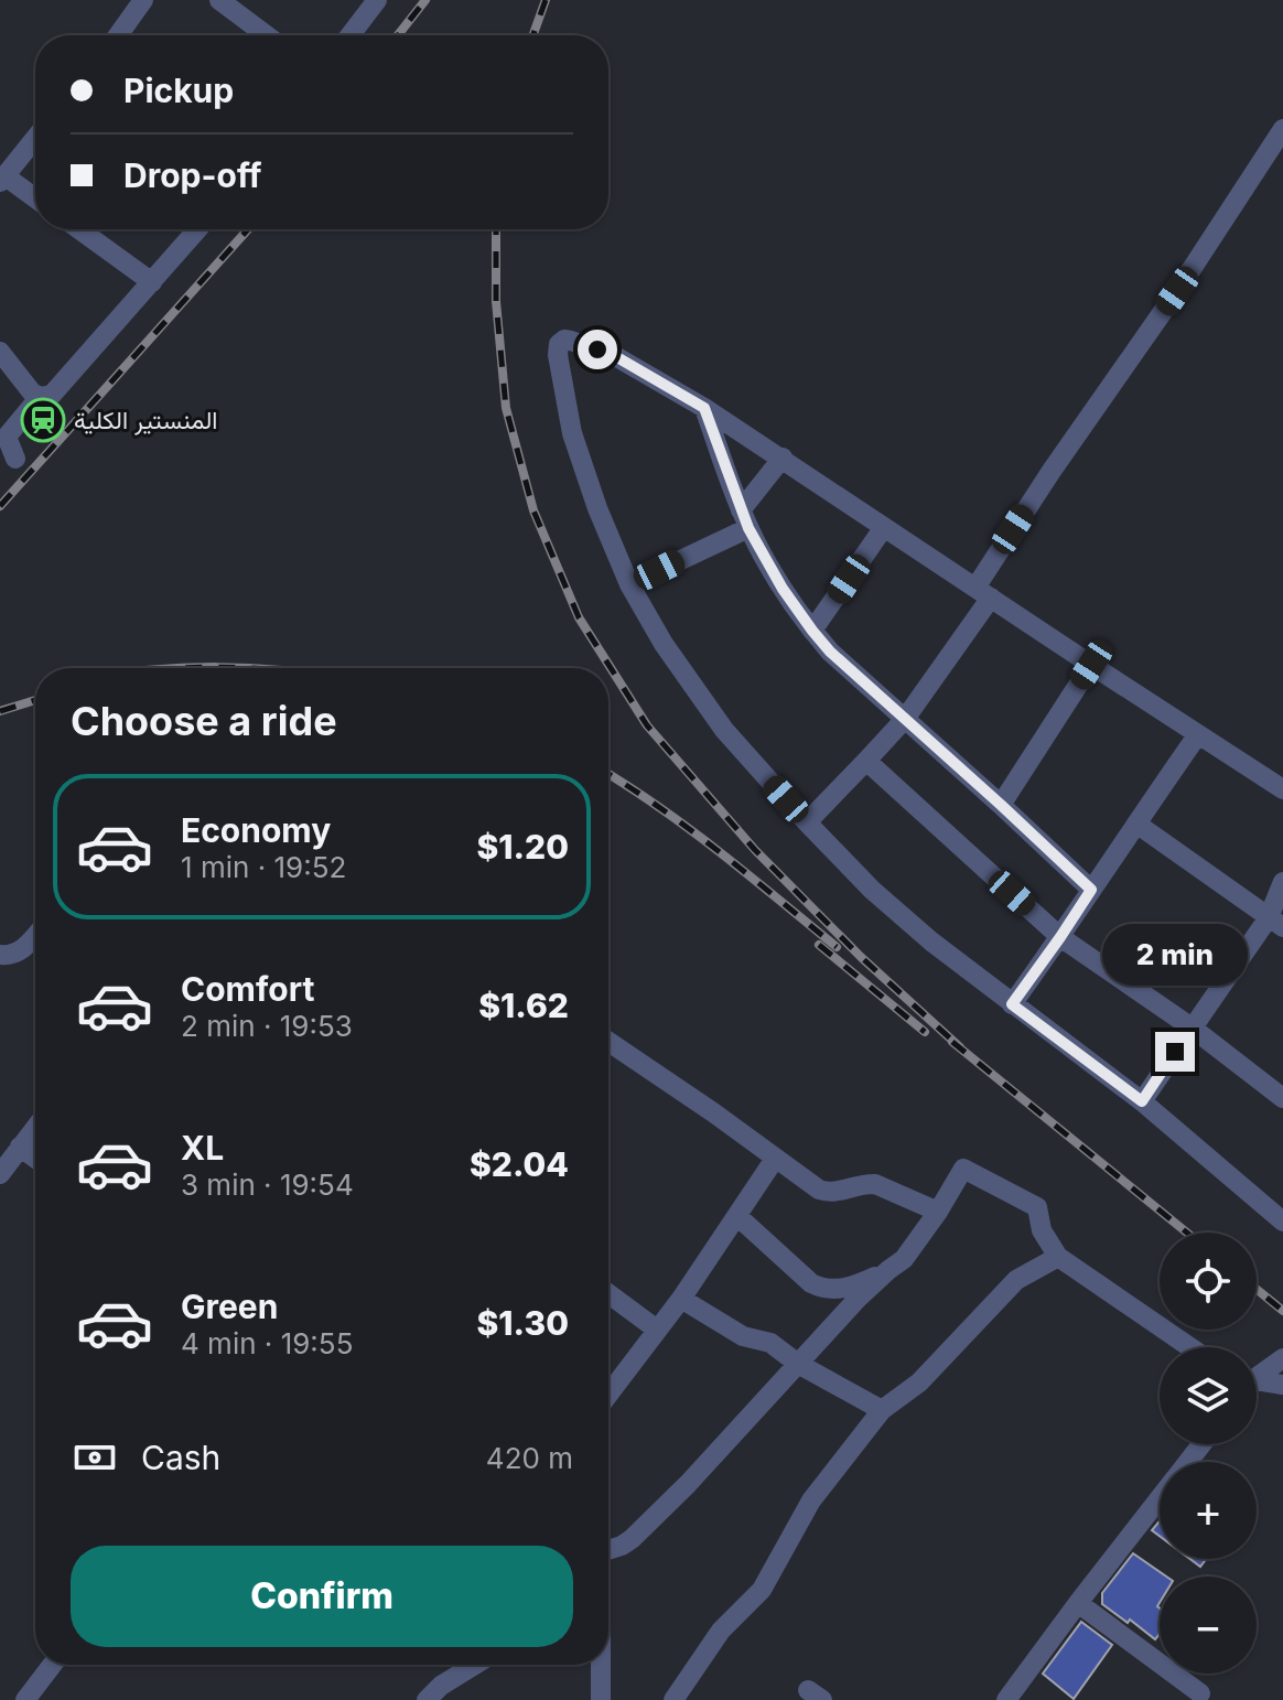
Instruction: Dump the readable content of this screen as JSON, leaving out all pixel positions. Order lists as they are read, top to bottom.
{
  "places": {
    "station": ["المنستير الكلية"]
  },
  "page": {
    "banner": ["Pickup", "Drop-off"],
    "heading": "Choose a ride",
    "list": [
      {
        "name": "Economy",
        "note": "1 min · 19:52",
        "value": "$1.20"
      },
      {
        "name": "Comfort",
        "note": "2 min · 19:53",
        "value": "$1.62"
      },
      {
        "name": "XL",
        "note": "3 min · 19:54",
        "value": "$2.04"
      },
      {
        "name": "Green",
        "note": "4 min · 19:55",
        "value": "$1.30"
      }
    ],
    "bubble": "2 min",
    "map_buttons": ["+", "−"],
    "pay": ["Cash", "420 m"],
    "buttons": "Confirm"
  }
}
